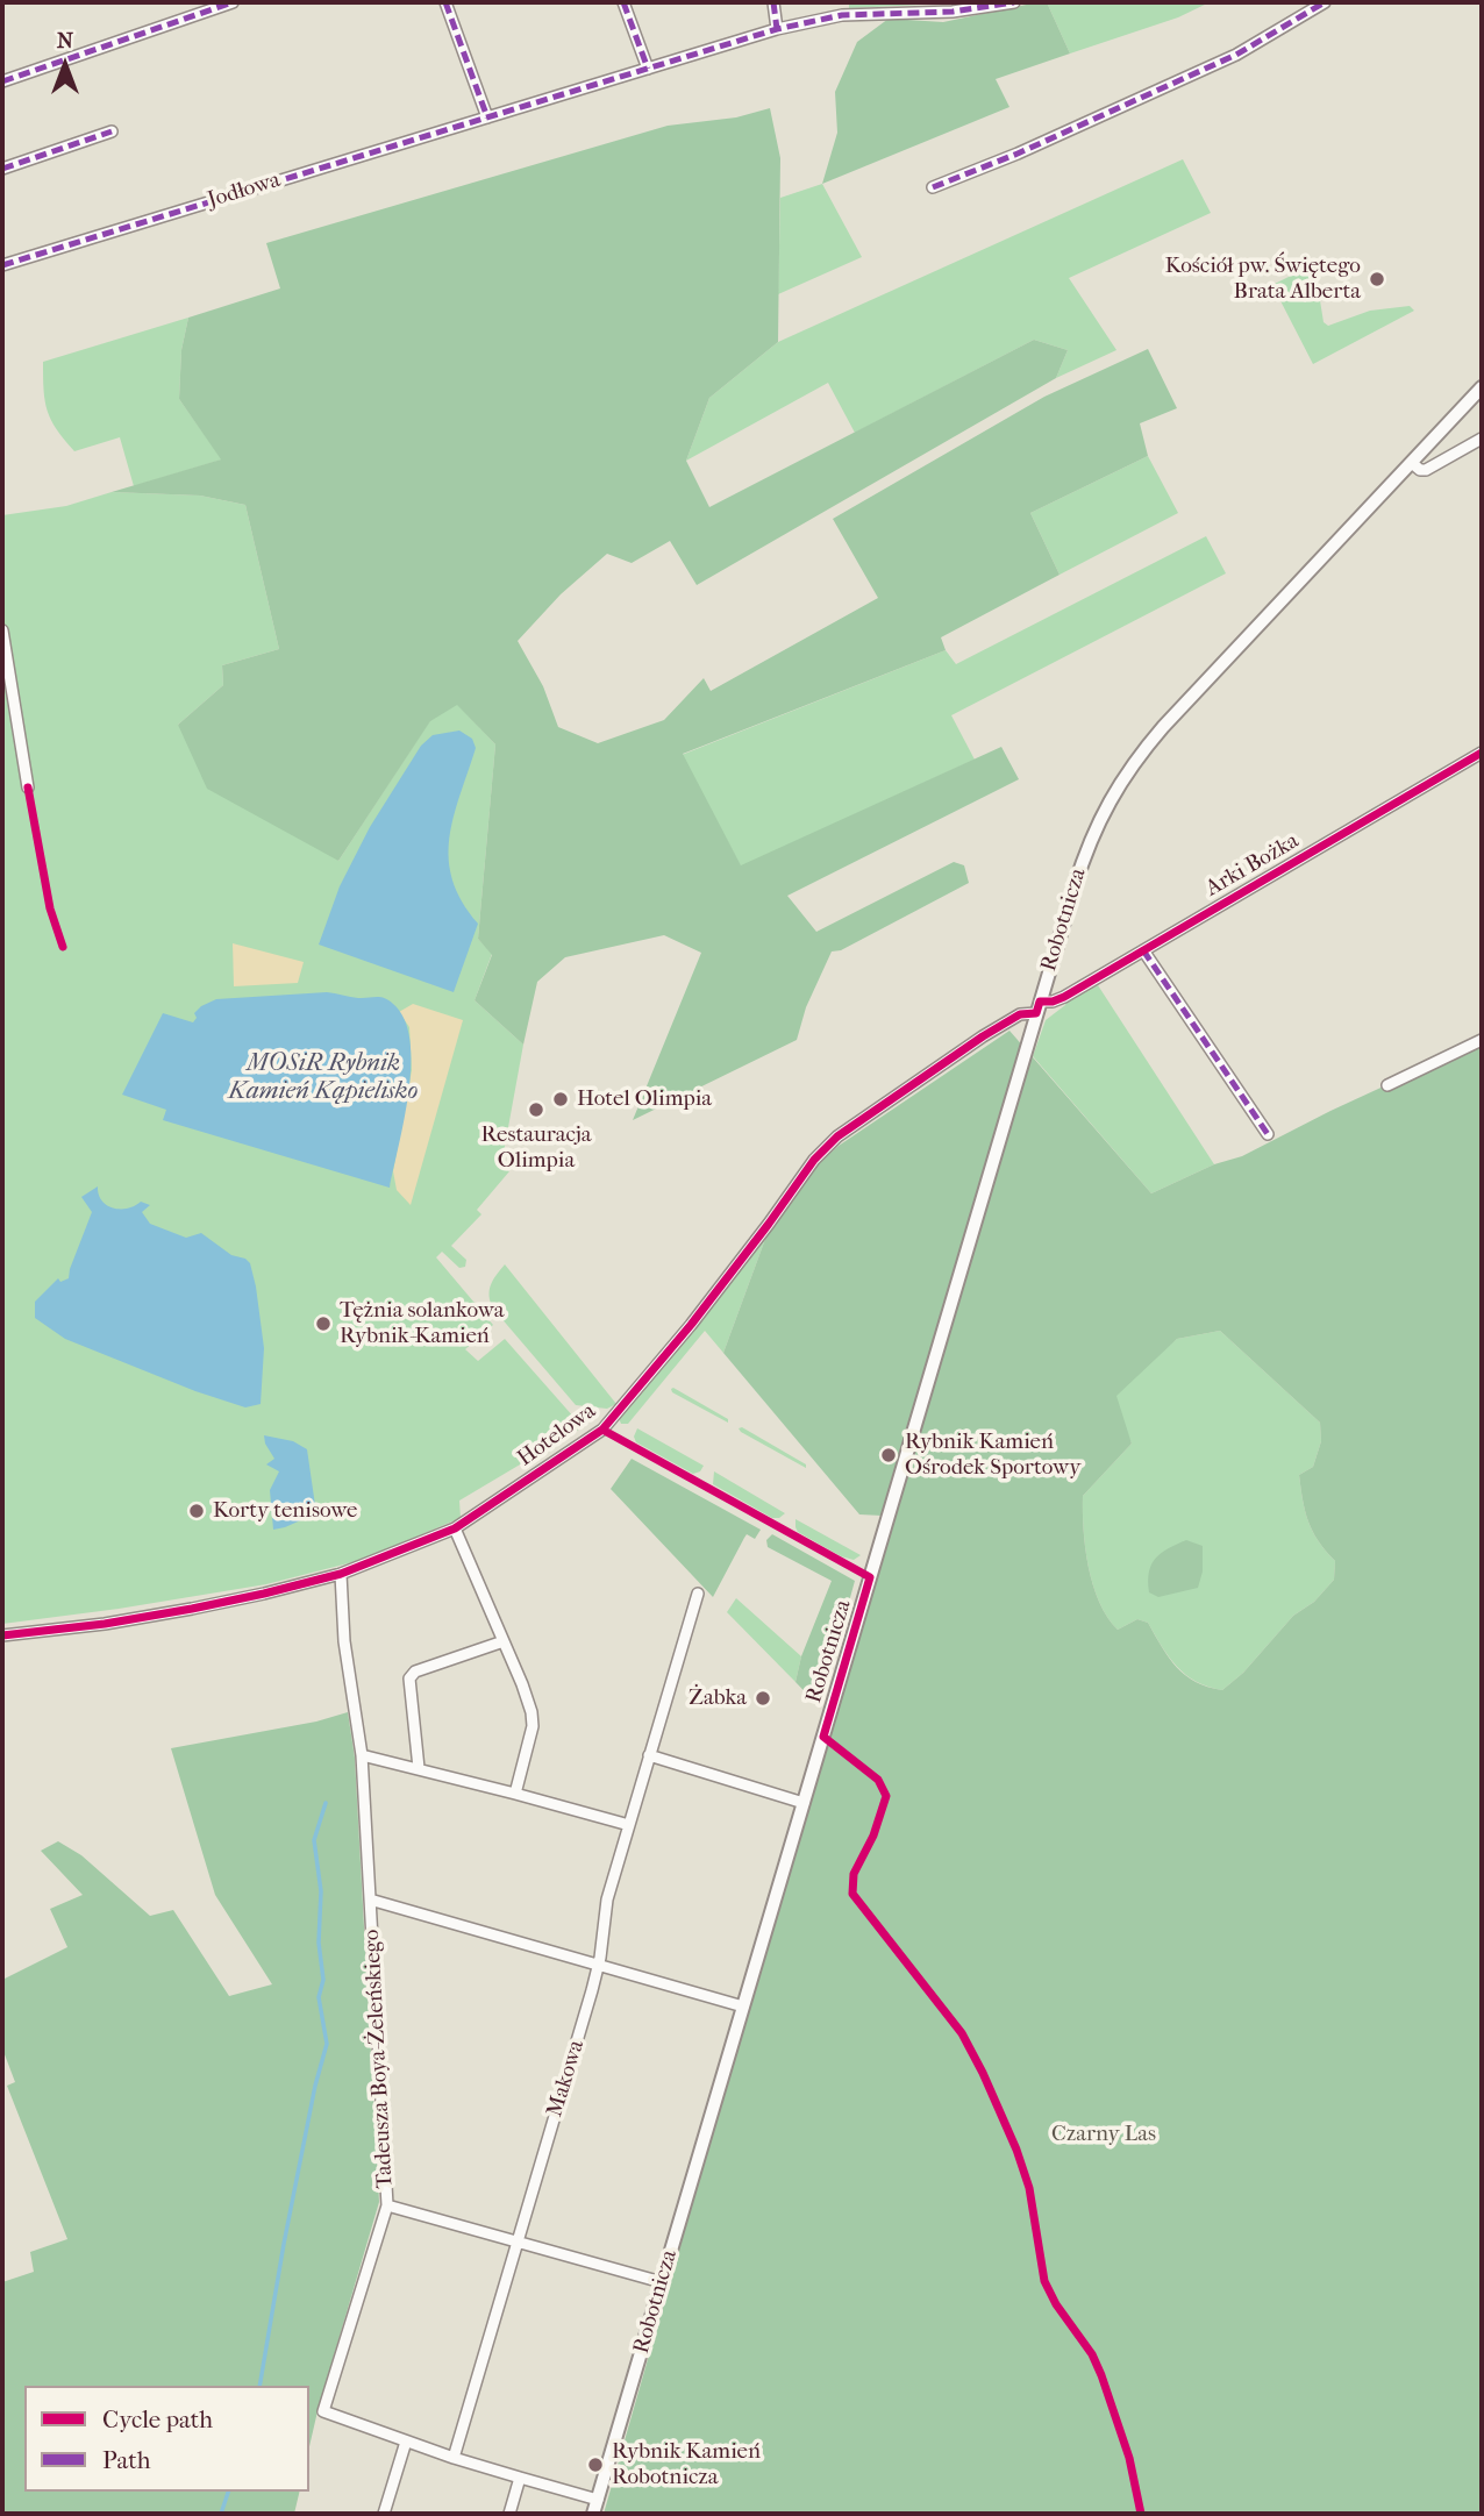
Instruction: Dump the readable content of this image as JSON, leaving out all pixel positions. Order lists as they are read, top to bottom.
{
  "streets": {
    "street": [
      "Jodłowa",
      "Arki Bożka",
      "Robotnicza",
      "Hotelowa",
      "Tadeusza Boya-Żeleńskiego",
      "Makowa"
    ]
  },
  "crossings": [
    ["Arki Bożka", "Robotnicza"],
    ["Arki Bożka", "Hotelowa"],
    ["Robotnicza", "Hotelowa"],
    ["Hotelowa", "Tadeusza Boya-Żeleńskiego"],
    ["Tadeusza Boya-Żeleńskiego", "Makowa"]
  ],
  "water": ["MOSiR Rybnik Kamień Kąpielisko"],
  "parks": ["Czarny Las"],
  "places": [
    "Kościół pw. Świętego Brata Alberta",
    "Hotel Olimpia",
    "Restauracja Olimpia",
    "Tężnia solankowa Rybnik-Kamień",
    "Rybnik Kamień Ośrodek Sportowy",
    "Korty tenisowe",
    "Żabka",
    "Rybnik Kamień Robotnicza"
  ],
  "legend": ["Cycle path", "Path"],
  "north": "top"
}
